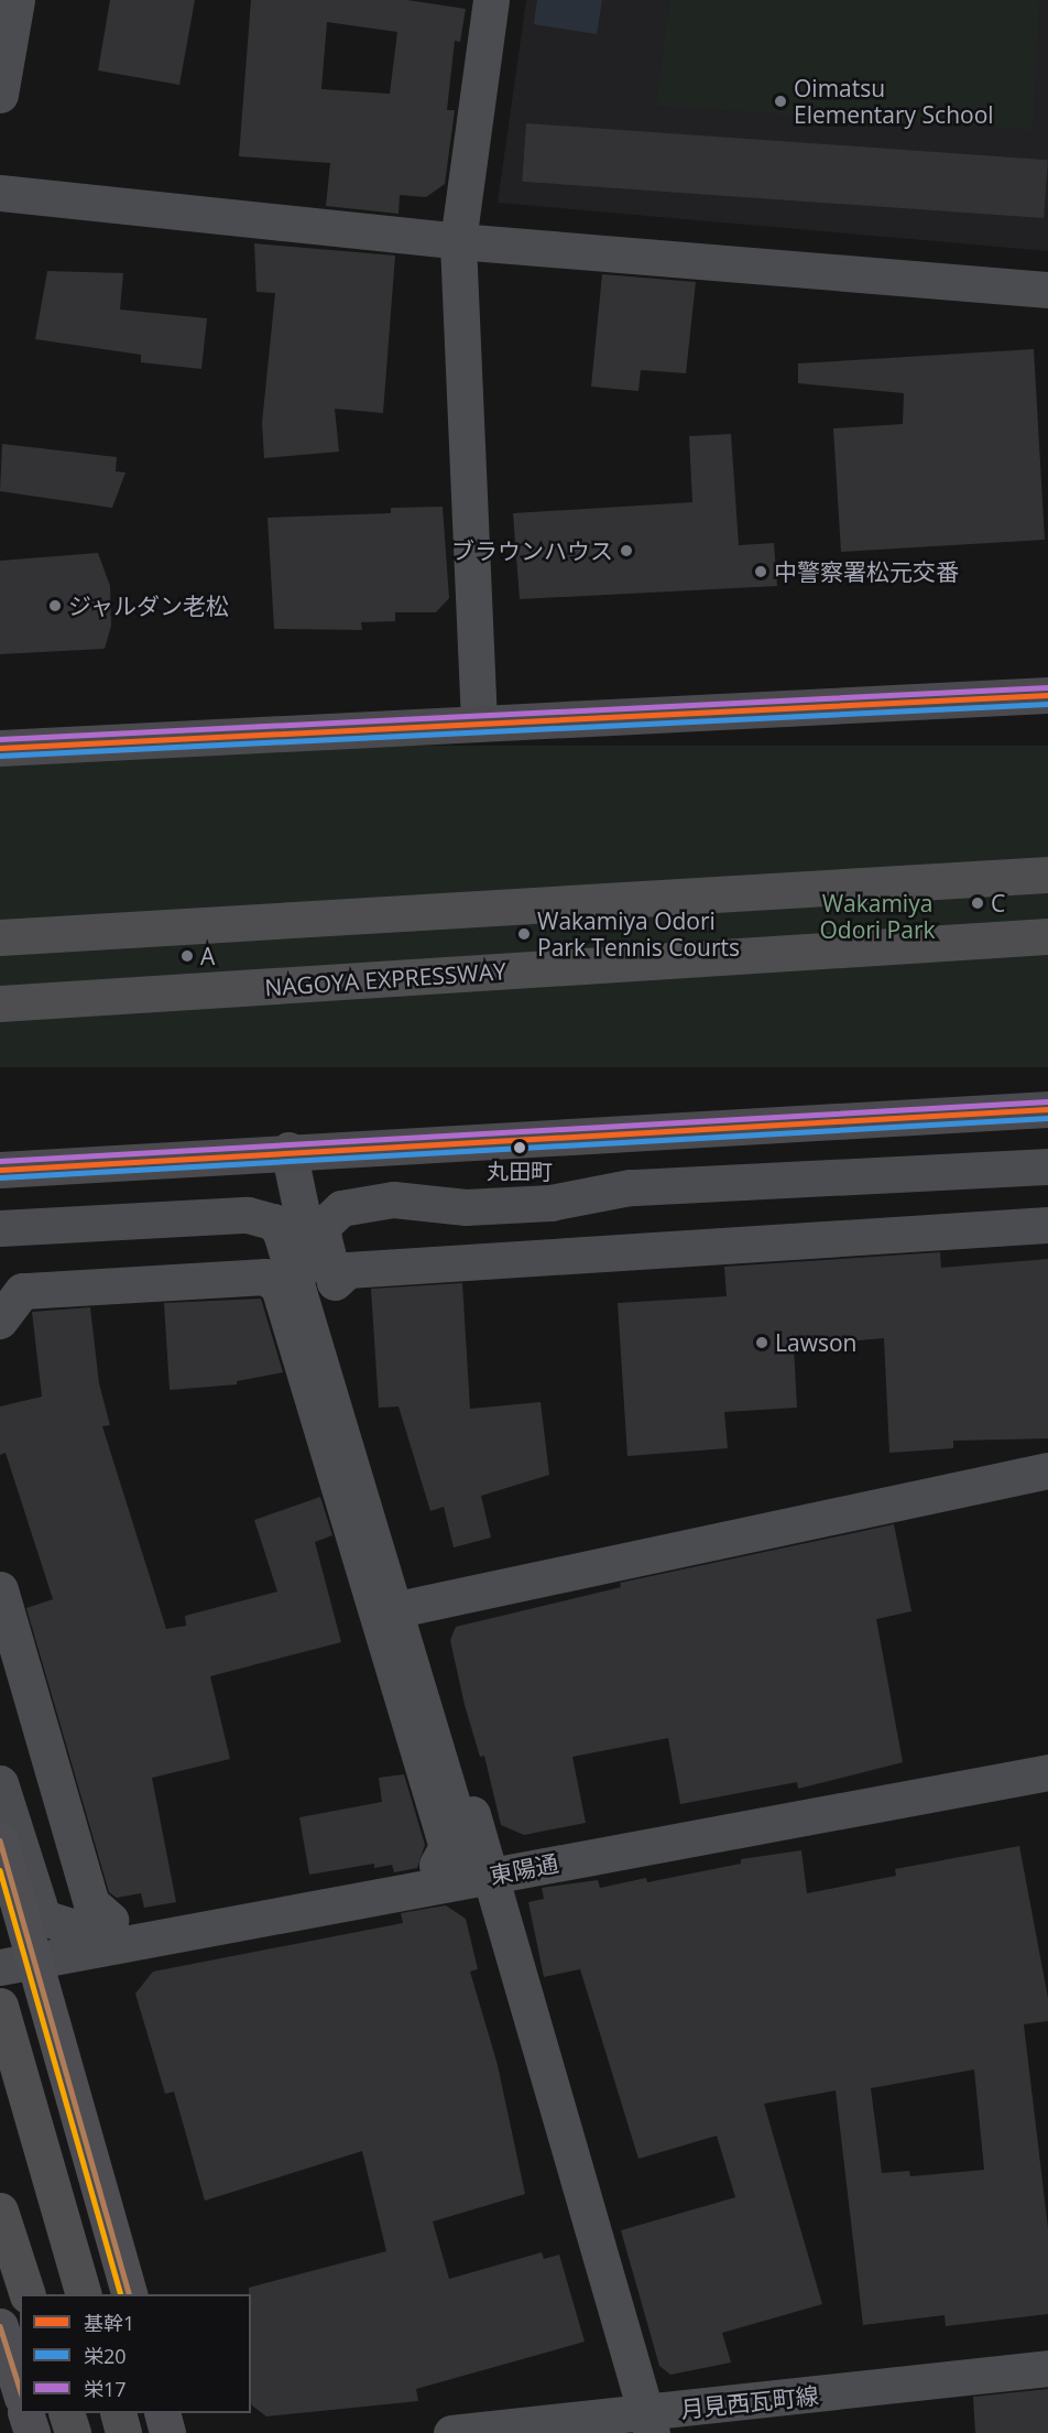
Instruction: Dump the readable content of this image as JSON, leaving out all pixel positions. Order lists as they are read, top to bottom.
{
  "streets": {
    "highway": ["NAGOYA EXPRESSWAY"],
    "street": ["東陽通", "月見西瓦町線"]
  },
  "parks": ["Wakamiya Odori Park"],
  "places": [
    "Oimatsu Elementary School",
    "ブラウンハウス",
    "中警察署松元交番",
    "ジャルダン老松",
    "C",
    "Wakamiya Odori Park Tennis Courts",
    "A",
    "丸田町",
    "Lawson"
  ],
  "lines": ["transit line 栄17", "transit line 基幹1", "transit line 栄20"],
  "legend": ["基幹1", "栄20", "栄17"]
}
